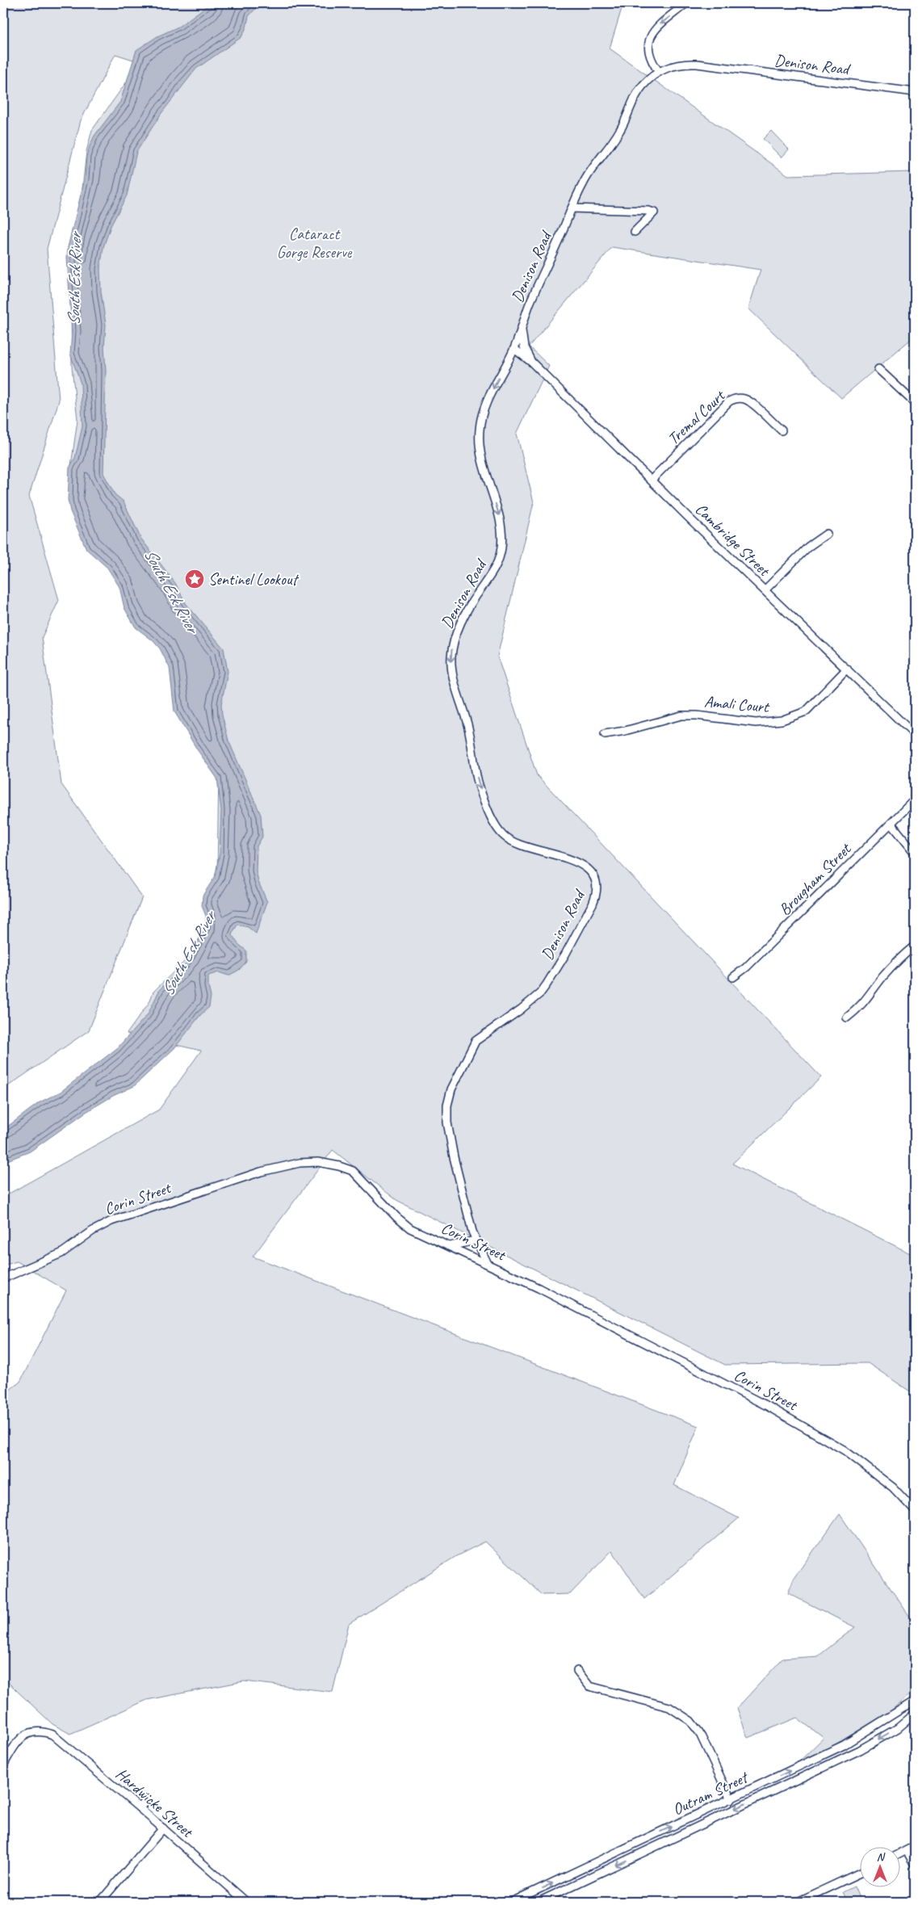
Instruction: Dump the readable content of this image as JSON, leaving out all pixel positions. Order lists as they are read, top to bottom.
{
  "streets": {
    "street": [
      "Denison Road",
      "Tremal Court",
      "Cambridge Street",
      "Amali Court",
      "Brougham Street",
      "Corin Street",
      "Outram Street",
      "Hardwicke Street"
    ]
  },
  "crossings": [
    ["Denison Road", "Cambridge Street"],
    ["Denison Road", "Corin Street"],
    ["Tremal Court", "Cambridge Street"],
    ["Cambridge Street", "Amali Court"]
  ],
  "one_way": ["Denison Road"],
  "water": ["South Esk River"],
  "parks": ["Cataract Gorge Reserve"],
  "places": {
    "place": ["Sentinel Lookout"]
  },
  "north": "top"
}
